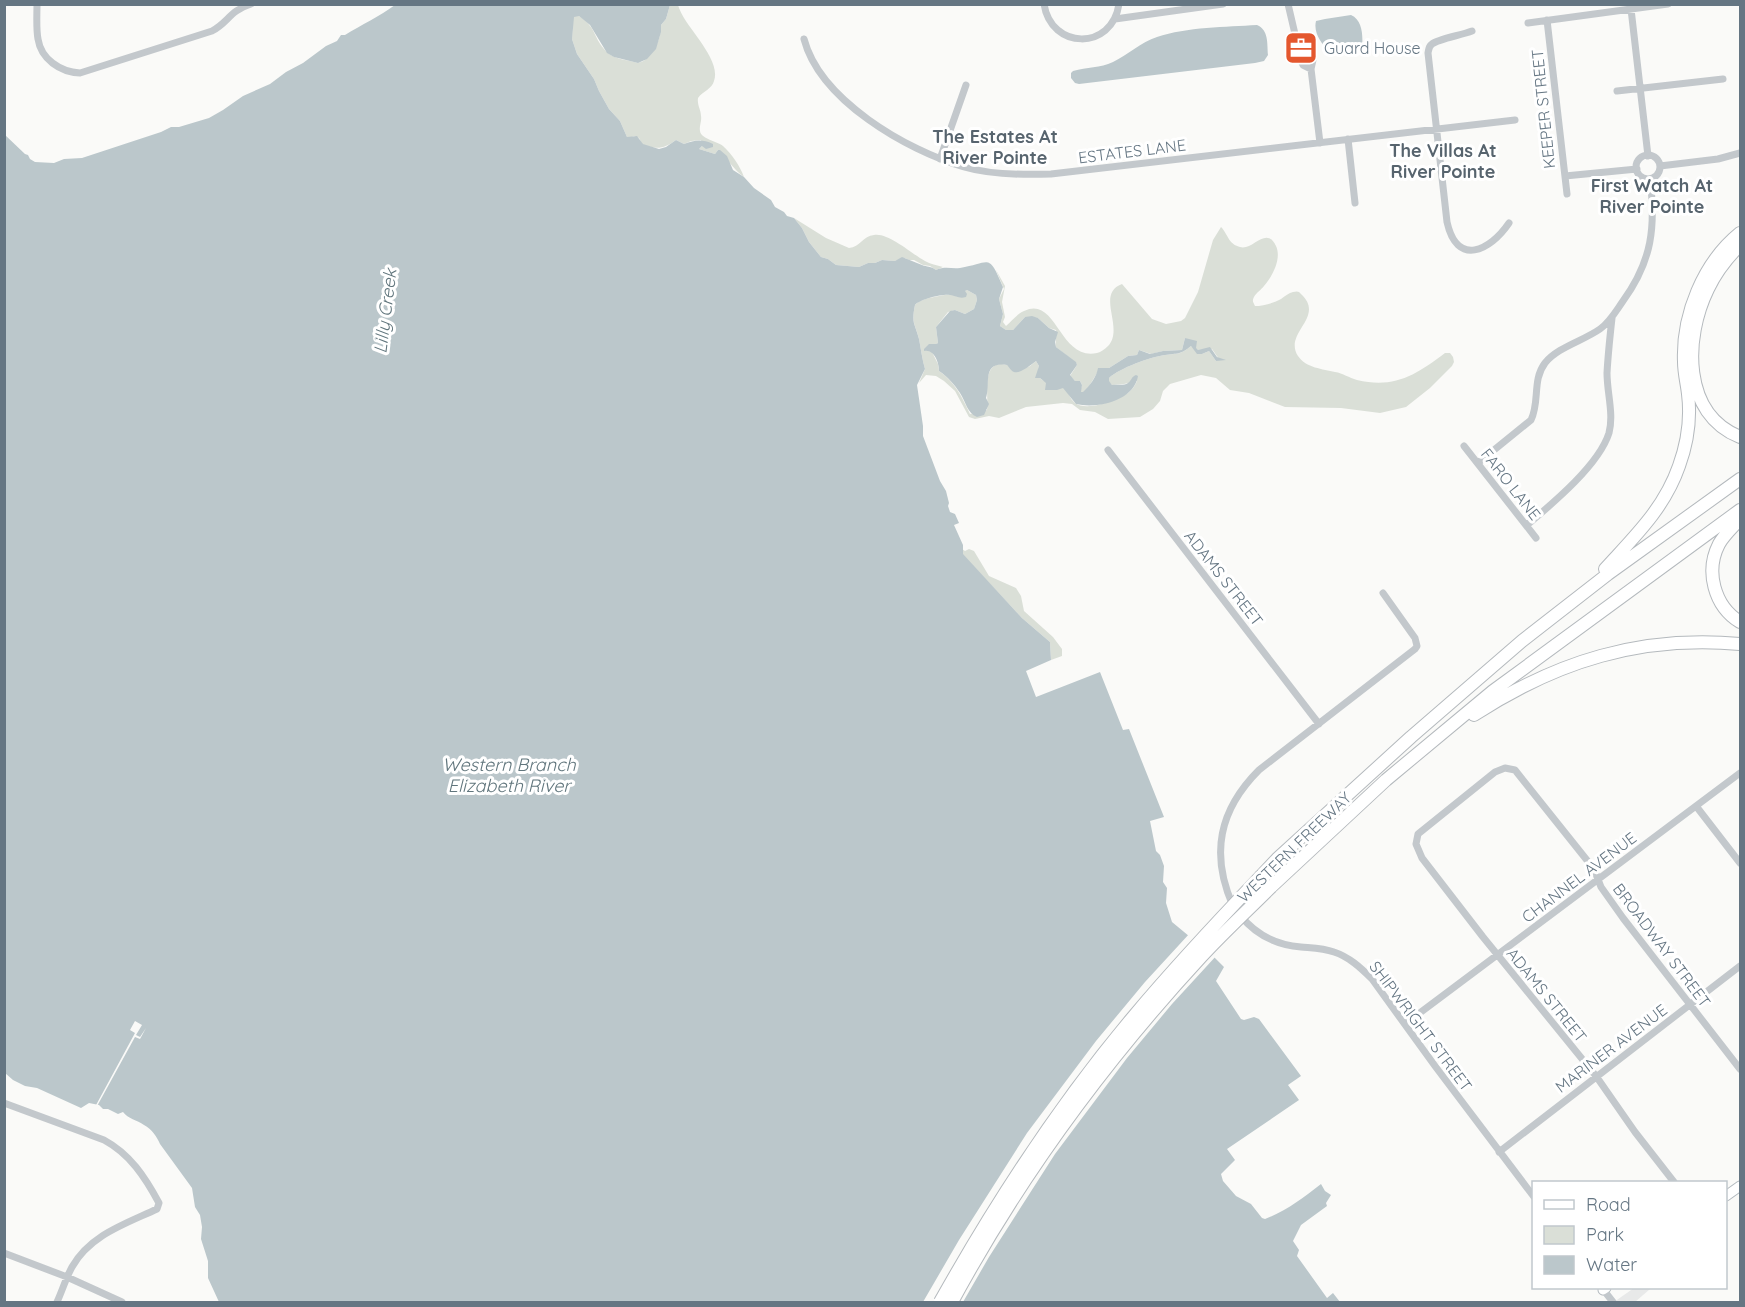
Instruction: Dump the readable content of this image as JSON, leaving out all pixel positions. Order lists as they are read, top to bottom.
{
  "streets": {
    "highway": ["WESTERN FREEWAY"],
    "street": [
      "KEEPER STREET",
      "ESTATES LANE",
      "FARO LANE",
      "ADAMS STREET",
      "CHANNEL AVENUE",
      "BROADWAY STREET",
      "SHIPWRIGHT STREET",
      "MARINER AVENUE"
    ]
  },
  "crossings": [
    ["ADAMS STREET", "CHANNEL AVENUE"],
    ["ADAMS STREET", "BROADWAY STREET"],
    ["ADAMS STREET", "SHIPWRIGHT STREET"],
    ["ADAMS STREET", "MARINER AVENUE"],
    ["CHANNEL AVENUE", "BROADWAY STREET"],
    ["CHANNEL AVENUE", "SHIPWRIGHT STREET"],
    ["BROADWAY STREET", "MARINER AVENUE"],
    ["SHIPWRIGHT STREET", "MARINER AVENUE"]
  ],
  "districts": ["The Estates At River Pointe", "The Villas At River Pointe", "First Watch At River Pointe"],
  "water": ["Lilly Creek", "Western Branch Elizabeth River"],
  "places": {
    "office": ["Guard House"]
  },
  "legend": ["Road", "Park", "Water"]
}
